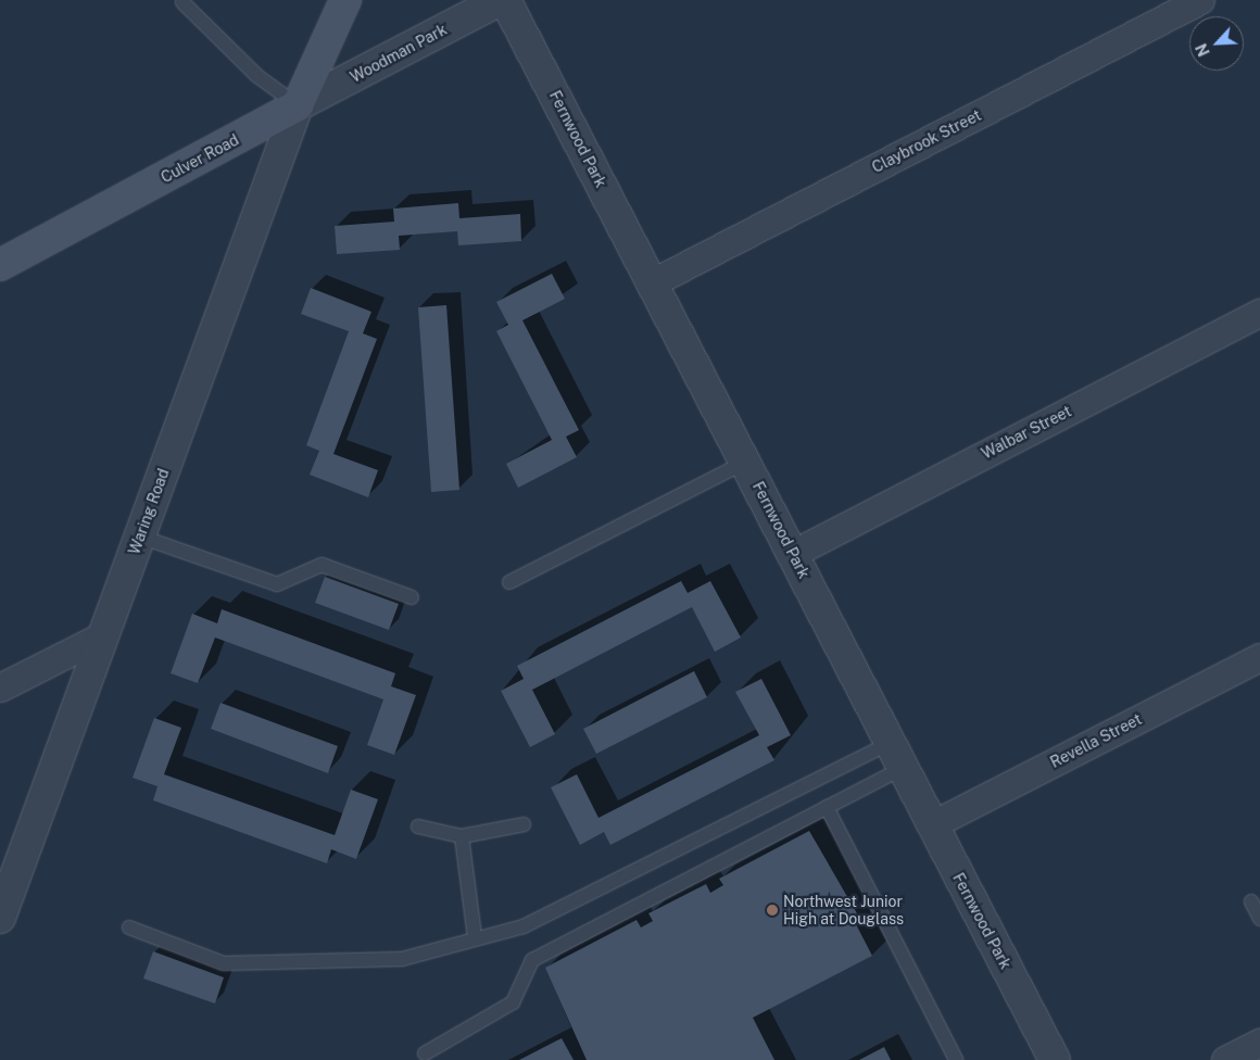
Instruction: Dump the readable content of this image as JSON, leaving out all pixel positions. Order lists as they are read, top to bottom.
{
  "streets": {
    "main road": ["Culver Road"],
    "street": [
      "Woodman Park",
      "Fernwood Park",
      "Claybrook Street",
      "Walbar Street",
      "Waring Road",
      "Revella Street"
    ]
  },
  "crossings": [
    ["Woodman Park", "Culver Road"],
    ["Woodman Park", "Waring Road"],
    ["Fernwood Park", "Claybrook Street"],
    ["Fernwood Park", "Walbar Street"],
    ["Fernwood Park", "Revella Street"],
    ["Culver Road", "Waring Road"]
  ],
  "places": ["Northwest Junior High at Douglass"],
  "north": "bottom left"
}
